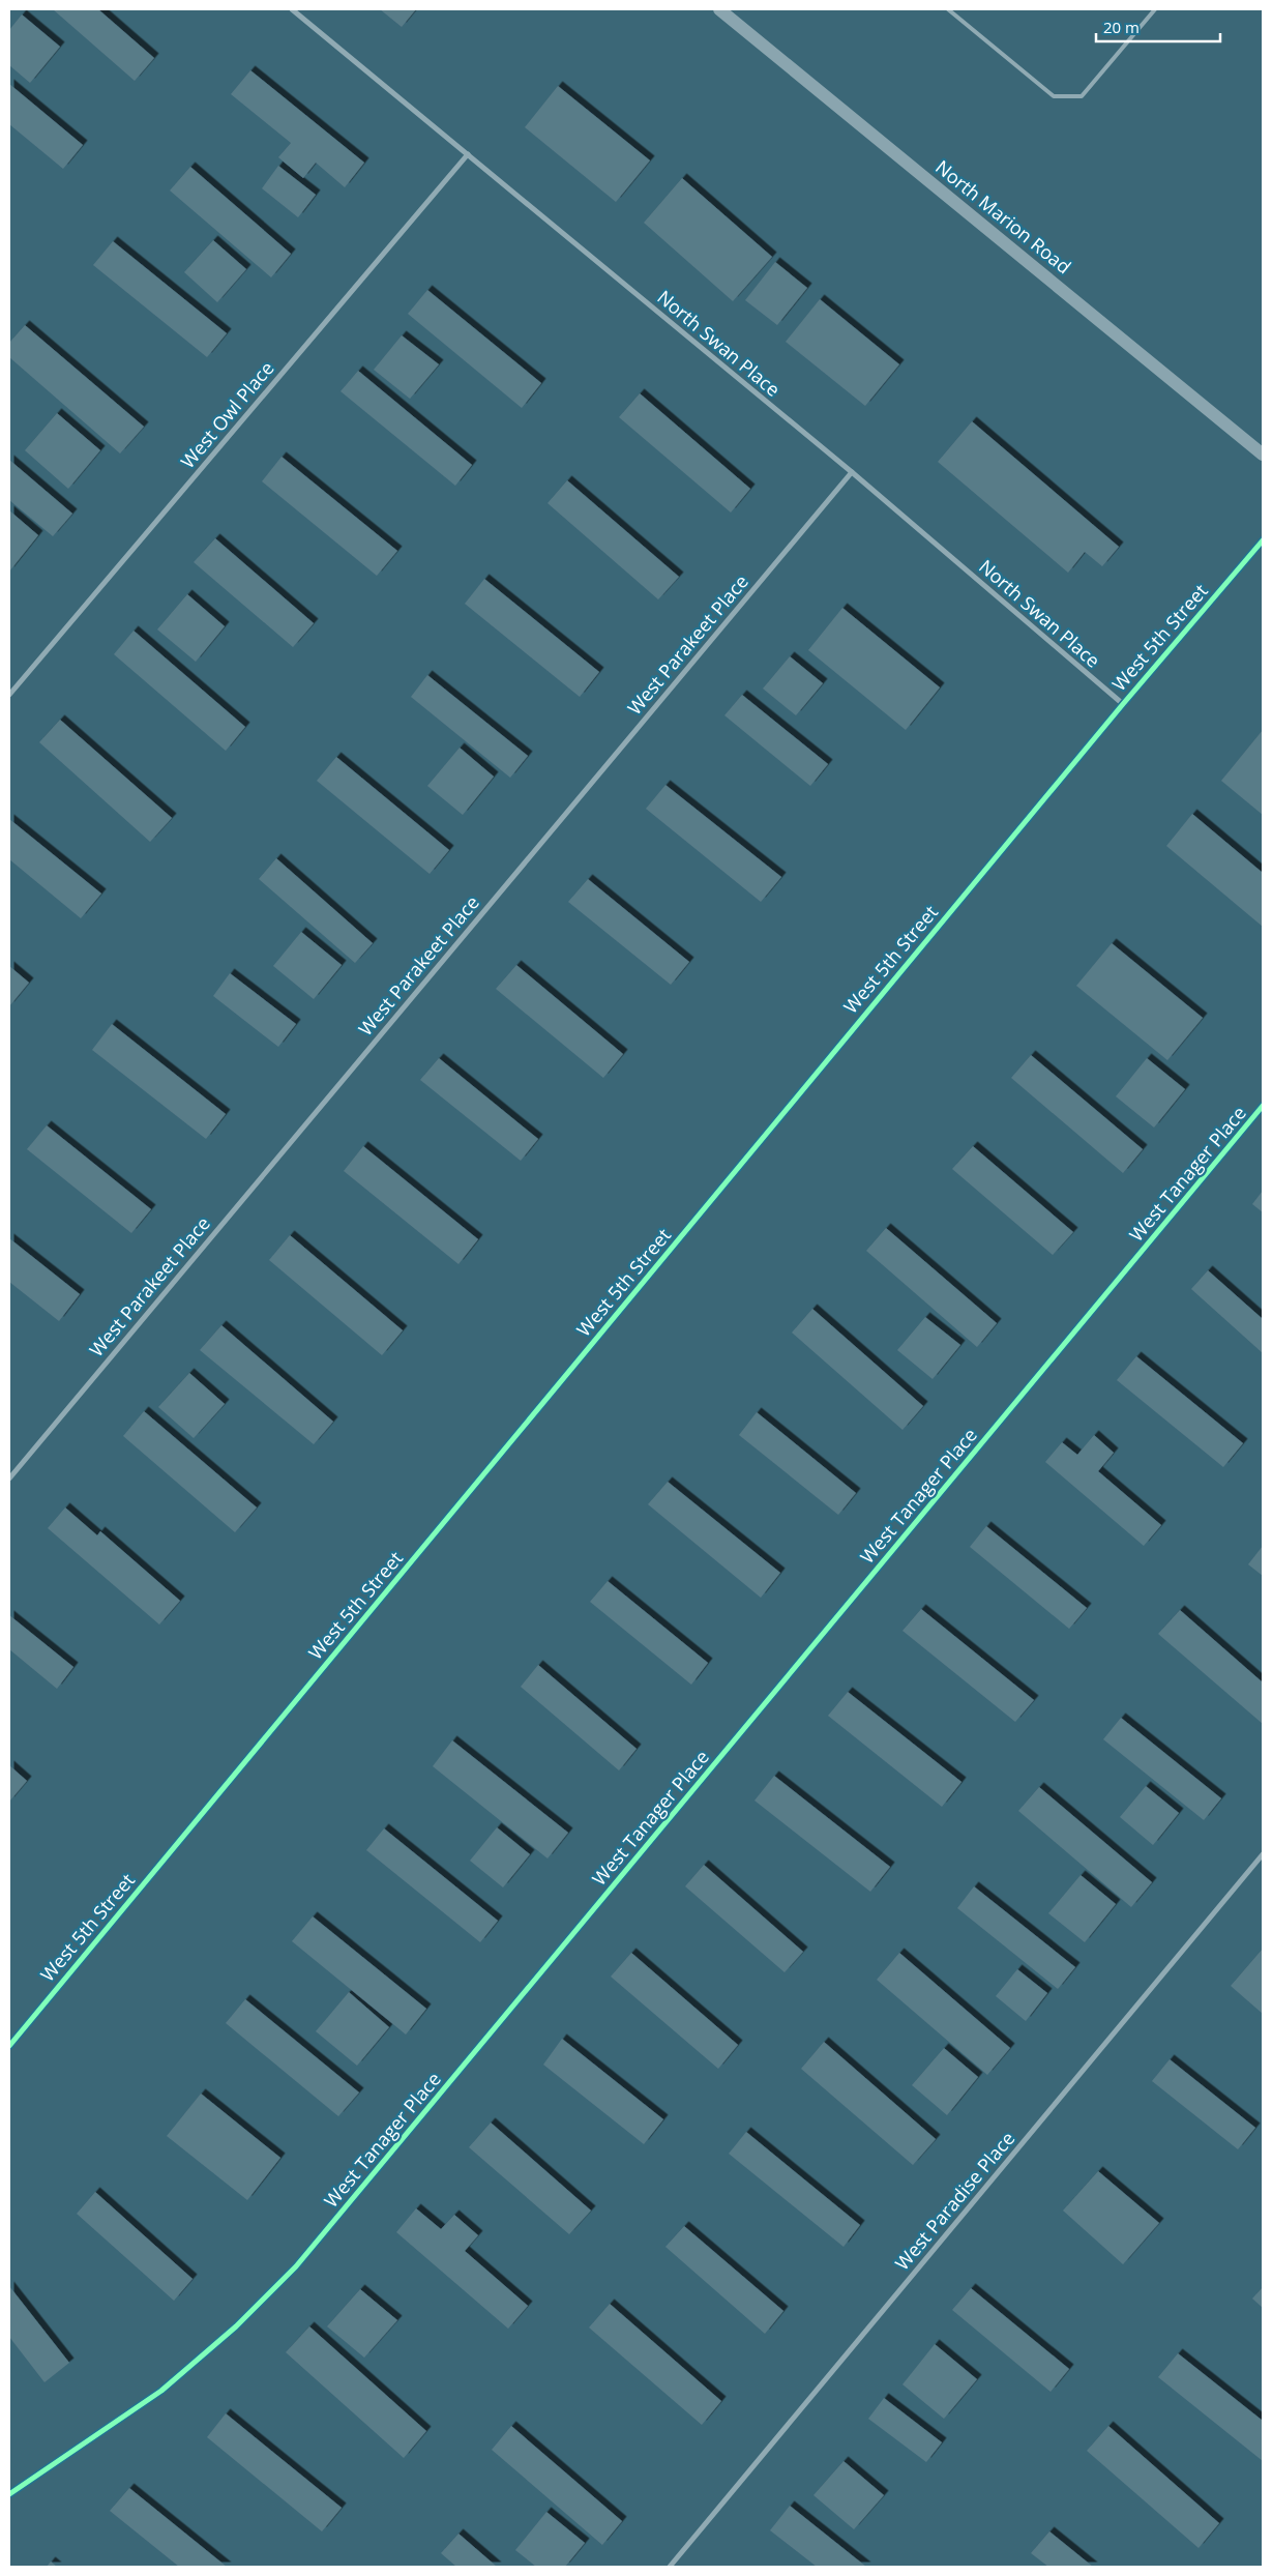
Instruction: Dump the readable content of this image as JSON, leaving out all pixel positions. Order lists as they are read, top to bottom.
{
  "streets": {
    "main road": ["North Marion Road"],
    "street": [
      "North Swan Place",
      "West Owl Place",
      "West 5th Street",
      "West Parakeet Place",
      "West Tanager Place",
      "West Paradise Place"
    ]
  },
  "crossings": [
    ["North Swan Place", "West Owl Place"],
    ["North Swan Place", "West 5th Street"],
    ["North Swan Place", "West Parakeet Place"]
  ],
  "scale_bar": "20 m"
}
